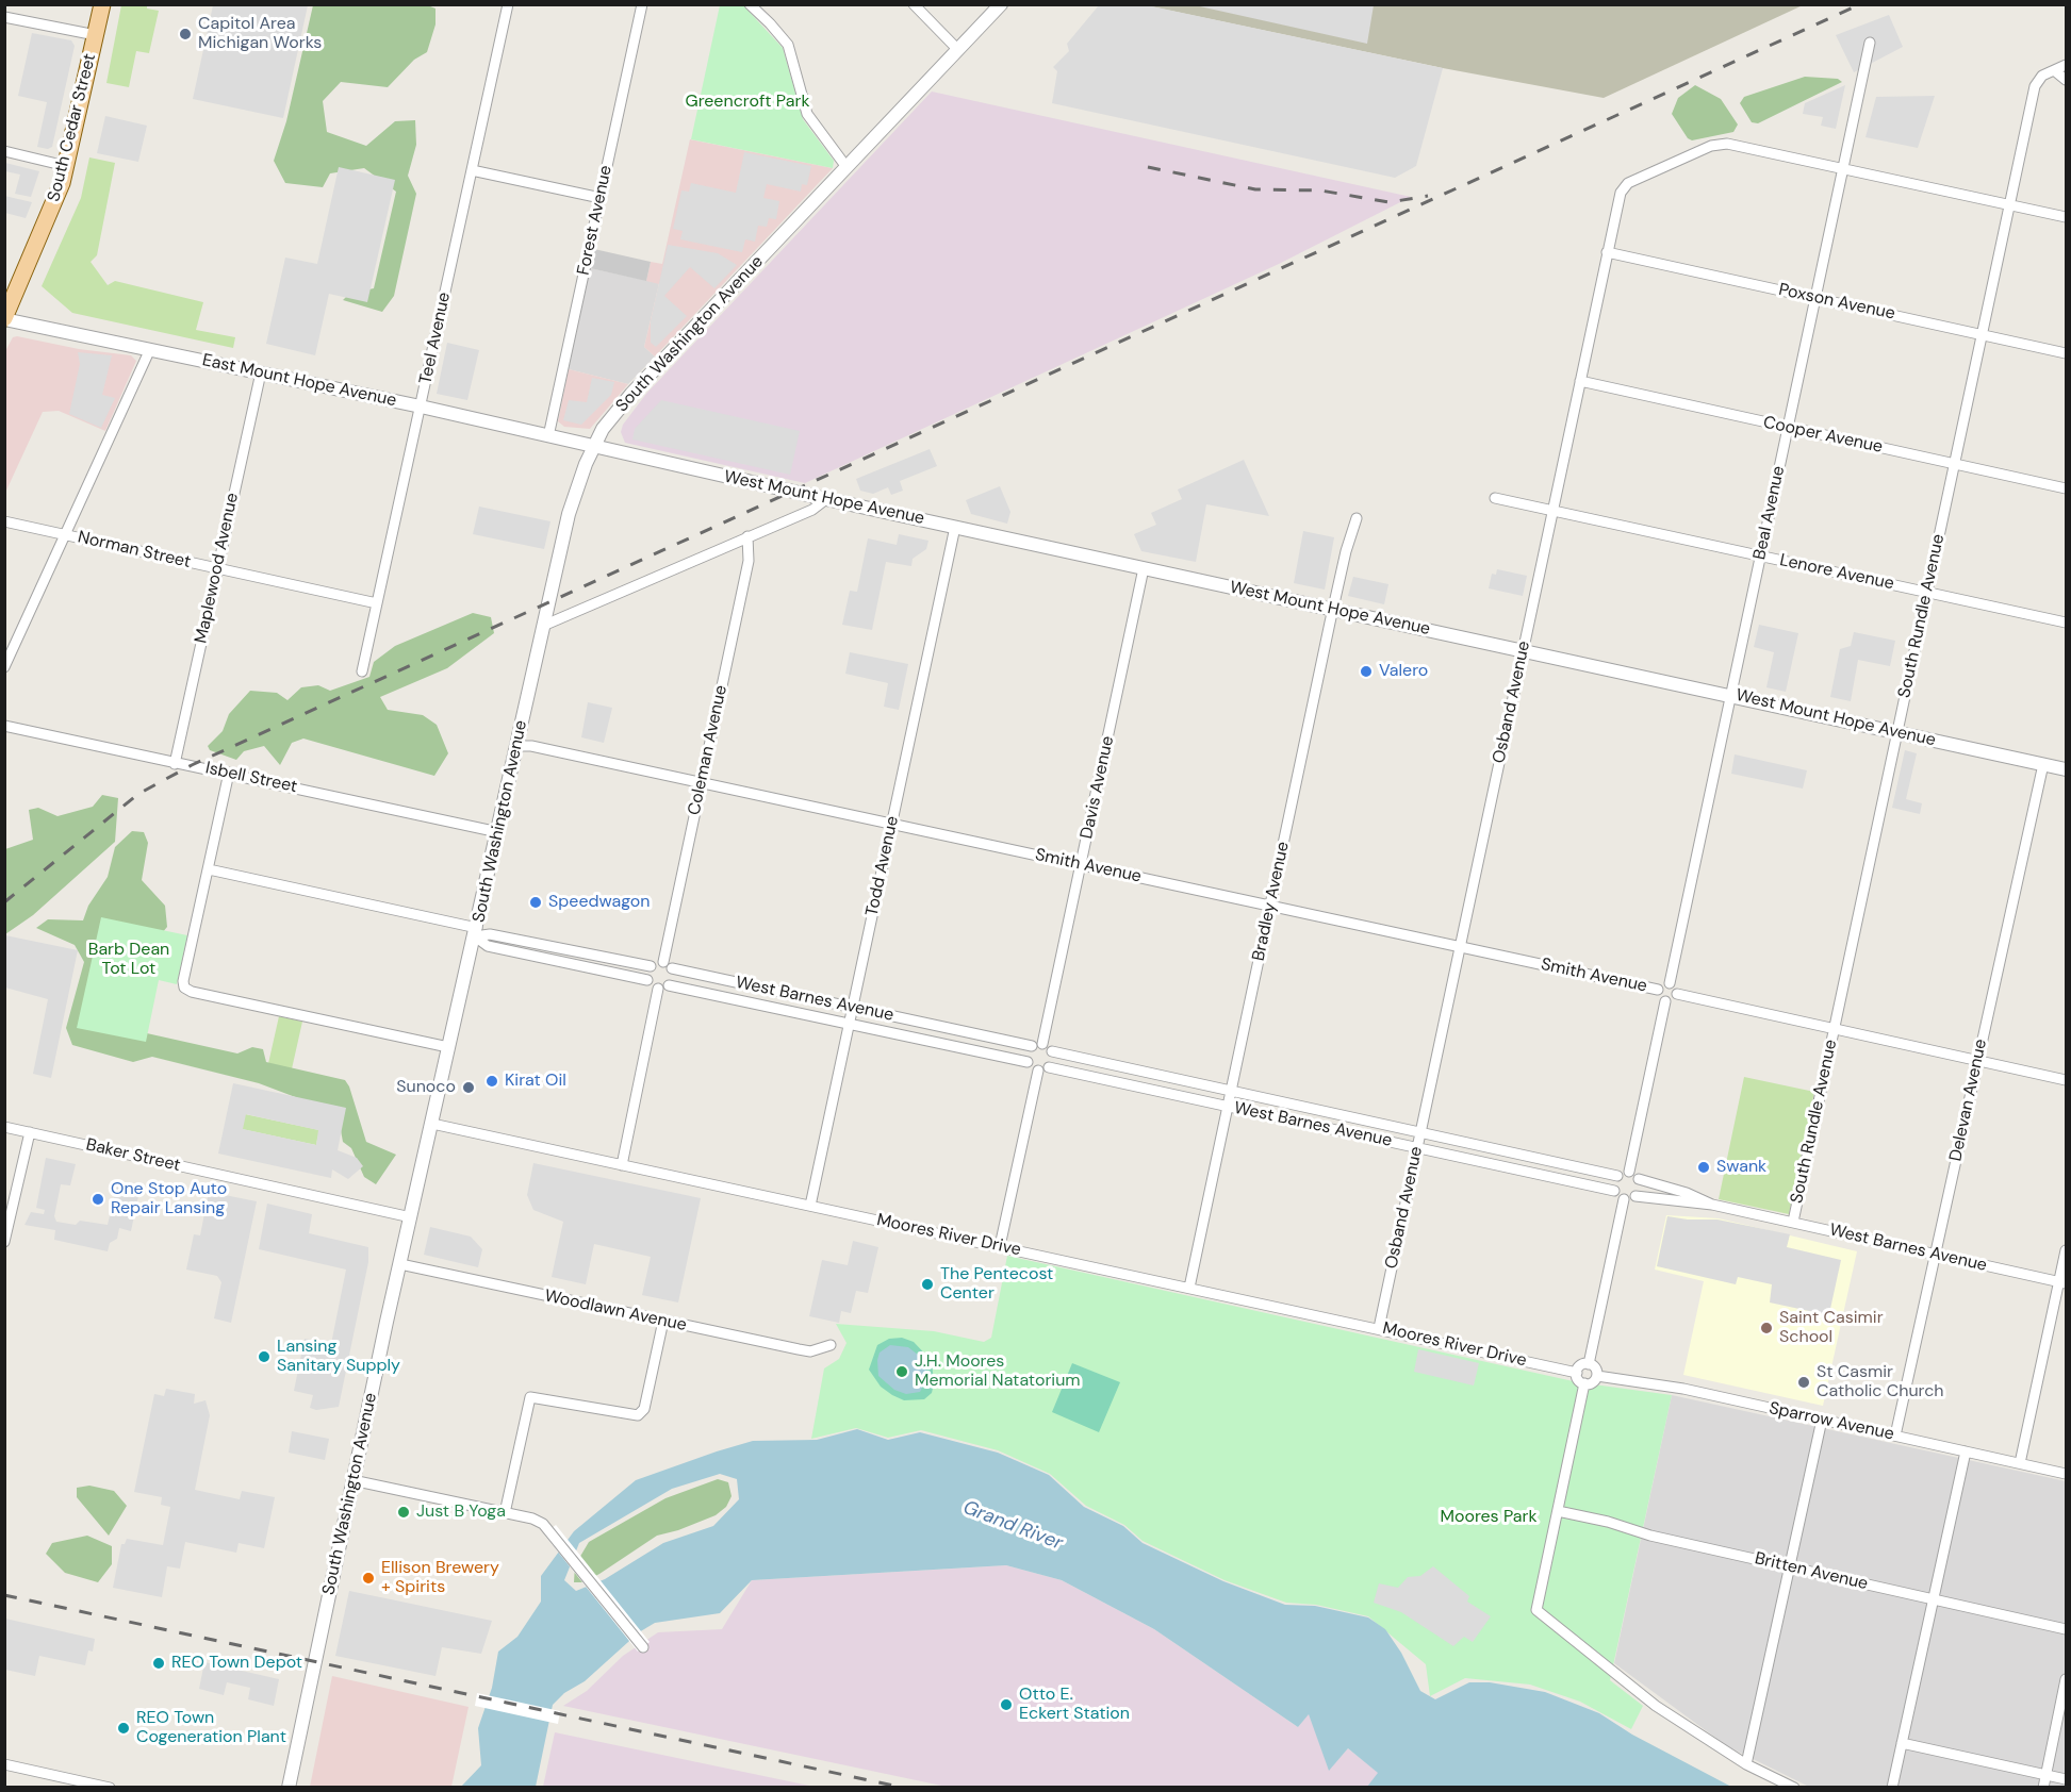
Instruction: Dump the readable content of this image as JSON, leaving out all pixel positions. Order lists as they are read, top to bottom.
{
  "streets": {
    "main road": ["South Cedar Street"],
    "street": [
      "Forest Avenue",
      "Poxson Avenue",
      "South Washington Avenue",
      "Teel Avenue",
      "East Mount Hope Avenue",
      "Cooper Avenue",
      "West Mount Hope Avenue",
      "Beal Avenue",
      "Norman Street",
      "Maplewood Avenue",
      "Lenore Avenue",
      "South Rundle Avenue",
      "Osband Avenue",
      "Coleman Avenue",
      "Isbell Street",
      "Davis Avenue",
      "Todd Avenue",
      "Smith Avenue",
      "Bradley Avenue",
      "West Barnes Avenue",
      "Delevan Avenue",
      "Baker Street",
      "Moores River Drive",
      "Woodlawn Avenue",
      "Sparrow Avenue",
      "Britten Avenue"
    ]
  },
  "crossings": [
    ["South Cedar Street", "East Mount Hope Avenue"],
    ["Forest Avenue", "East Mount Hope Avenue"],
    ["Poxson Avenue", "Beal Avenue"],
    ["Poxson Avenue", "South Rundle Avenue"],
    ["Poxson Avenue", "Osband Avenue"],
    ["South Washington Avenue", "East Mount Hope Avenue"],
    ["South Washington Avenue", "West Mount Hope Avenue"],
    ["South Washington Avenue", "Isbell Street"],
    ["South Washington Avenue", "Smith Avenue"],
    ["South Washington Avenue", "Baker Street"],
    ["South Washington Avenue", "Moores River Drive"],
    ["South Washington Avenue", "Woodlawn Avenue"],
    ["Teel Avenue", "East Mount Hope Avenue"],
    ["Teel Avenue", "Norman Street"],
    ["East Mount Hope Avenue", "West Mount Hope Avenue"],
    ["East Mount Hope Avenue", "Maplewood Avenue"],
    ["Cooper Avenue", "Beal Avenue"],
    ["Cooper Avenue", "South Rundle Avenue"],
    ["Cooper Avenue", "Osband Avenue"],
    ["West Mount Hope Avenue", "Beal Avenue"],
    ["West Mount Hope Avenue", "South Rundle Avenue"],
    ["West Mount Hope Avenue", "Osband Avenue"],
    ["West Mount Hope Avenue", "Davis Avenue"],
    ["West Mount Hope Avenue", "Todd Avenue"],
    ["West Mount Hope Avenue", "Bradley Avenue"],
    ["West Mount Hope Avenue", "Delevan Avenue"],
    ["Beal Avenue", "Lenore Avenue"],
    ["Beal Avenue", "Osband Avenue"],
    ["Beal Avenue", "Smith Avenue"],
    ["Norman Street", "Maplewood Avenue"],
    ["Maplewood Avenue", "Isbell Street"],
    ["Lenore Avenue", "South Rundle Avenue"],
    ["Lenore Avenue", "Osband Avenue"],
    ["South Rundle Avenue", "West Barnes Avenue"],
    ["Osband Avenue", "Smith Avenue"],
    ["Osband Avenue", "West Barnes Avenue"],
    ["Osband Avenue", "Moores River Drive"],
    ["Coleman Avenue", "Smith Avenue"],
    ["Coleman Avenue", "West Barnes Avenue"],
    ["Davis Avenue", "Smith Avenue"],
    ["Davis Avenue", "West Barnes Avenue"],
    ["Todd Avenue", "Smith Avenue"],
    ["Todd Avenue", "West Barnes Avenue"],
    ["Todd Avenue", "Moores River Drive"],
    ["Smith Avenue", "Bradley Avenue"],
    ["Bradley Avenue", "West Barnes Avenue"],
    ["Bradley Avenue", "Moores River Drive"],
    ["West Barnes Avenue", "Delevan Avenue"],
    ["Delevan Avenue", "Sparrow Avenue"],
    ["Moores River Drive", "Sparrow Avenue"]
  ],
  "water": ["Grand River"],
  "parks": ["Greencroft Park", "Barb Dean Tot Lot", "Moores Park"],
  "places": [
    "Capitol Area Michigan Works",
    "Valero",
    "Speedwagon",
    "Kirat Oil",
    "Sunoco",
    "Swank",
    "One Stop Auto Repair Lansing",
    "The Pentecost Center",
    "Saint Casimir School",
    "Lansing Sanitary Supply",
    "J.H. Moores Memorial Natatorium",
    "St Casmir Catholic Church",
    "Just B Yoga",
    "Ellison Brewery + Spirits",
    "REO Town Depot",
    "Otto E. Eckert Station",
    "REO Town Cogeneration Plant"
  ]
}
